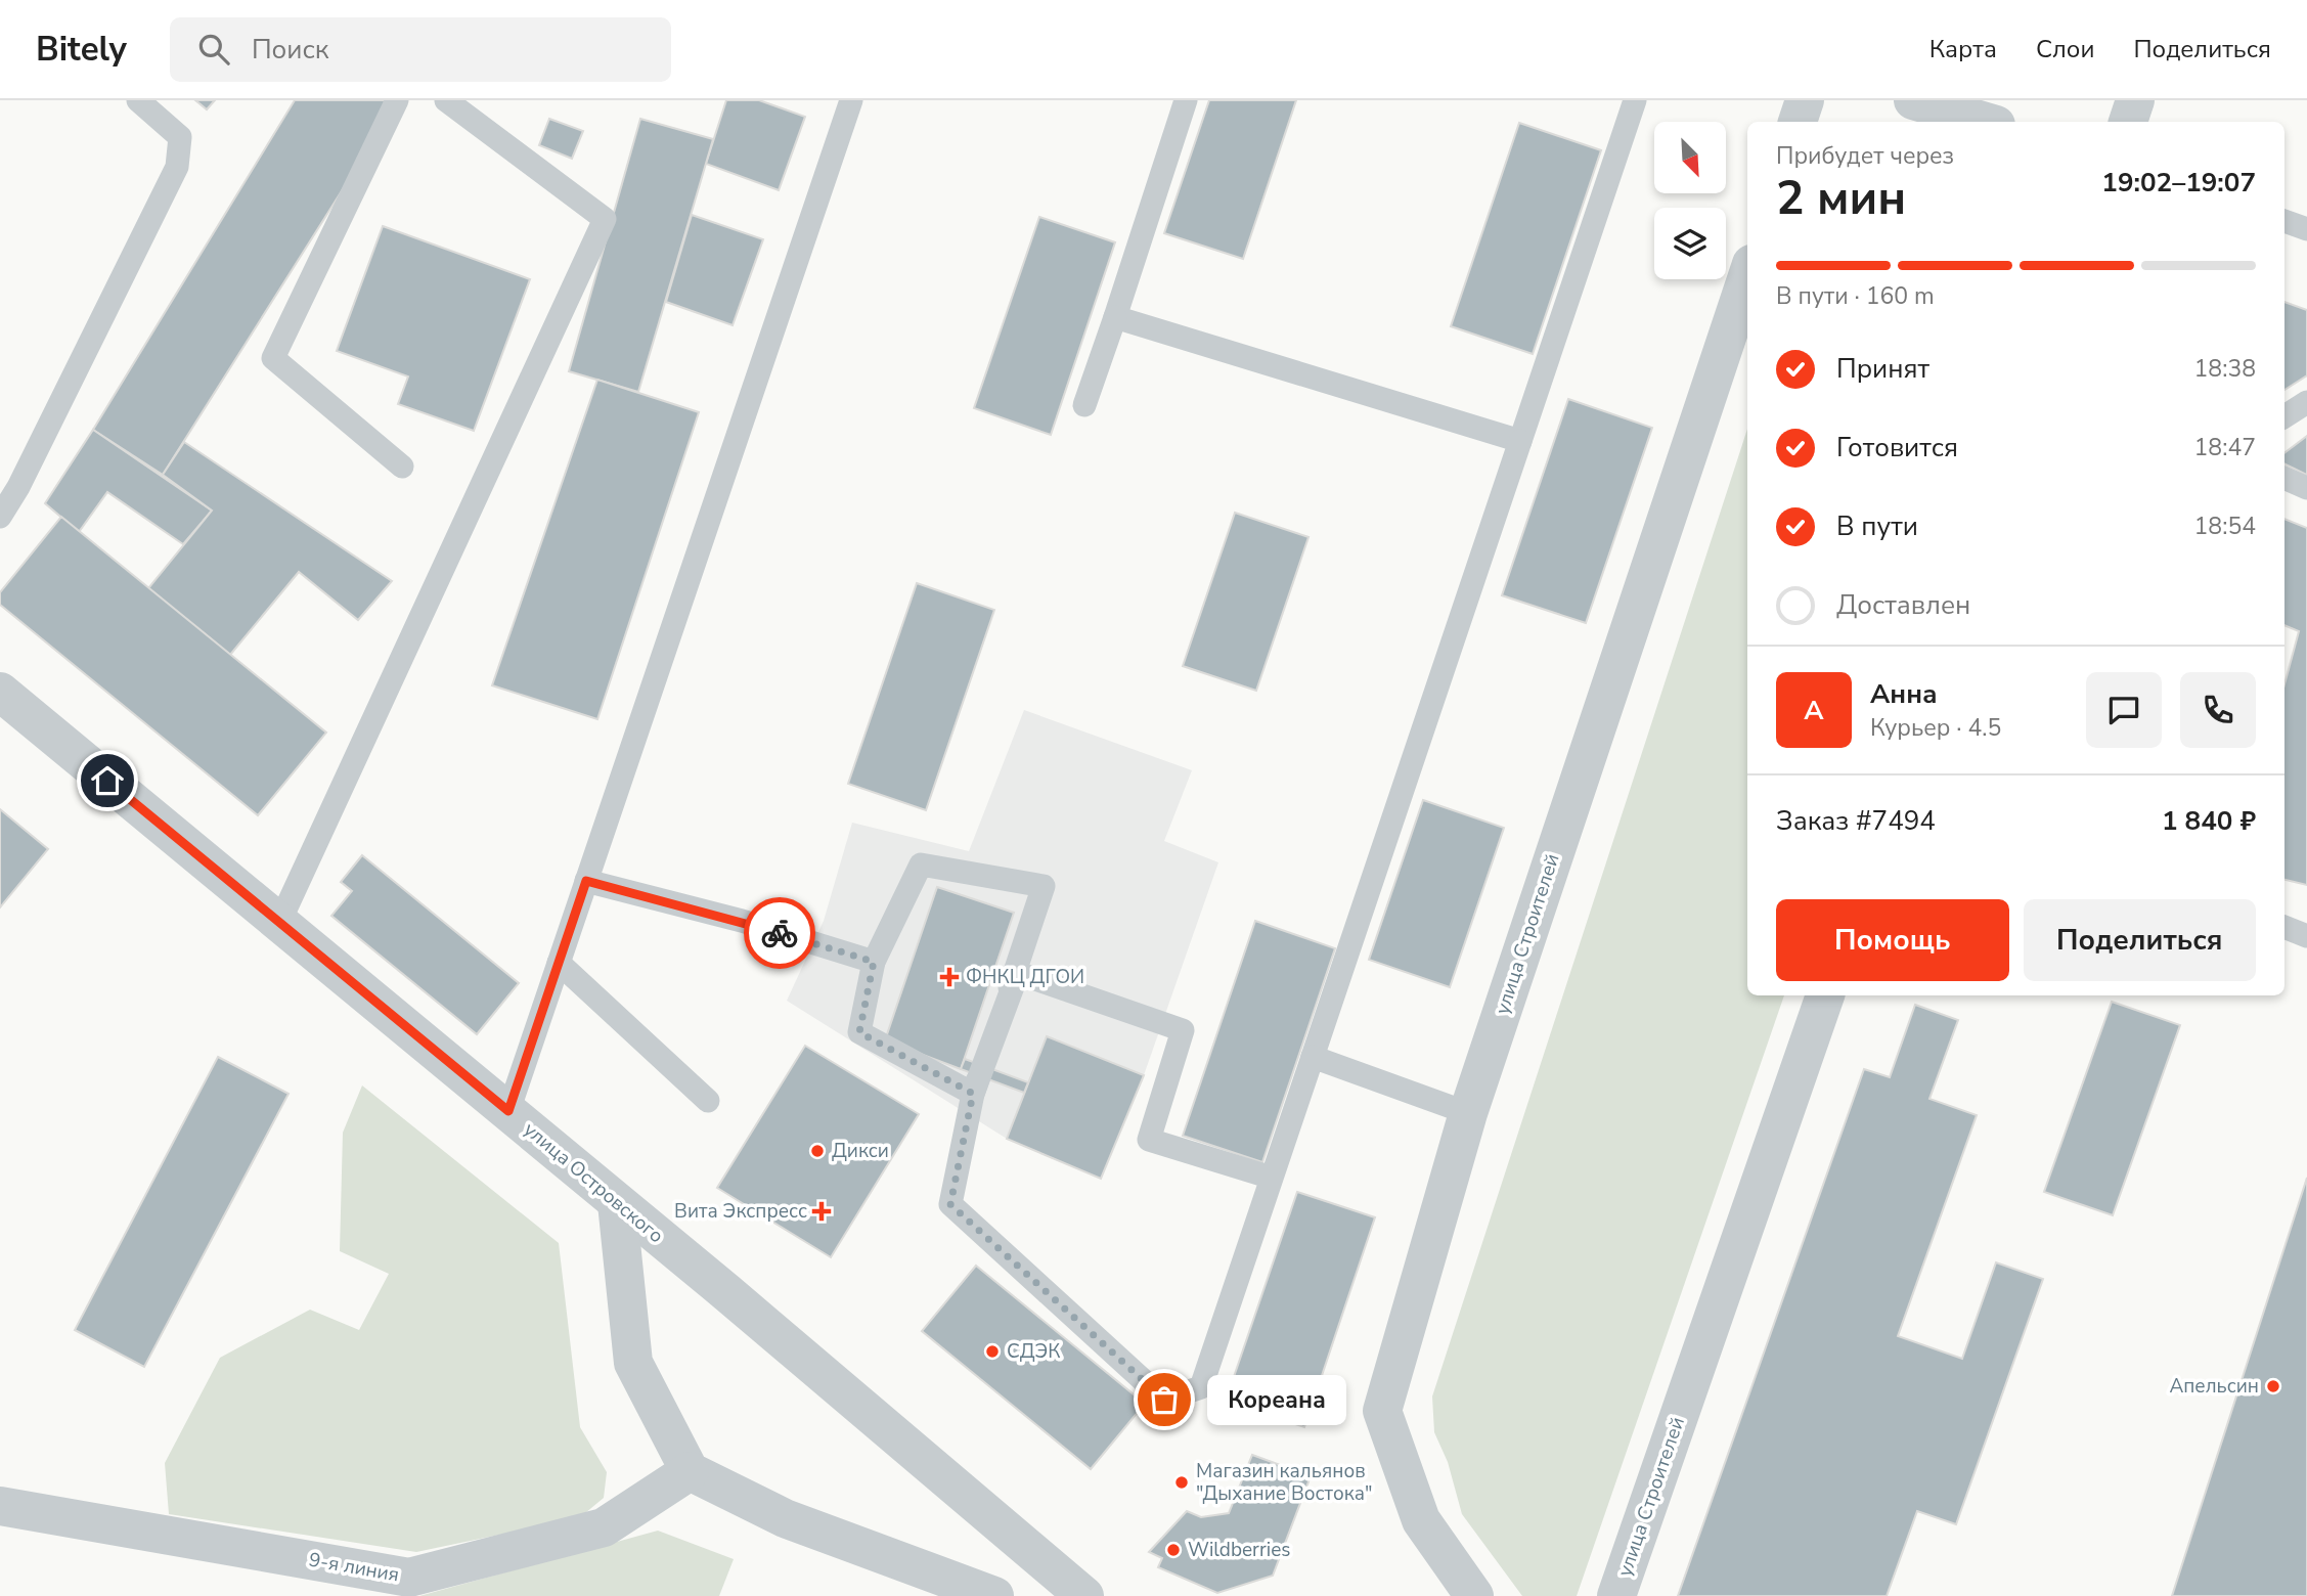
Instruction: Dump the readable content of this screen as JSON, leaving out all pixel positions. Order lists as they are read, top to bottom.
{
  "streets": {
    "street": ["улица Строителей", "улица Островского", "9-я линия"]
  },
  "places": {
    "health": ["ФНКЦ ДГОИ", "Вита Экспресс"],
    "other": [
      "Дикси",
      "СДЭК",
      "Апельсин",
      "Кореана",
      "Магазин кальянов \"Дыхание Востока\"",
      "Wildberries"
    ]
  },
  "north": "bottom right",
  "page": {
    "header": "Bitely",
    "search": "Поиск",
    "nav": ["Карта", "Слои", "Поделиться"],
    "heading": ["2 мин", "Прибудет через", "19:02–19:07"],
    "panel": [
      "Анна",
      "Курьер · 4.5",
      "Заказ #7494",
      "1 840 ₽"
    ],
    "bar": "В пути · 160 m",
    "list": [
      ["Принят", "18:38"],
      ["Готовится", "18:47"],
      ["В пути", "18:54"],
      "Доставлен"
    ],
    "round": "А",
    "buttons": ["Помощь", "Поделиться"],
    "bubble": "Кореана"
  }
}
